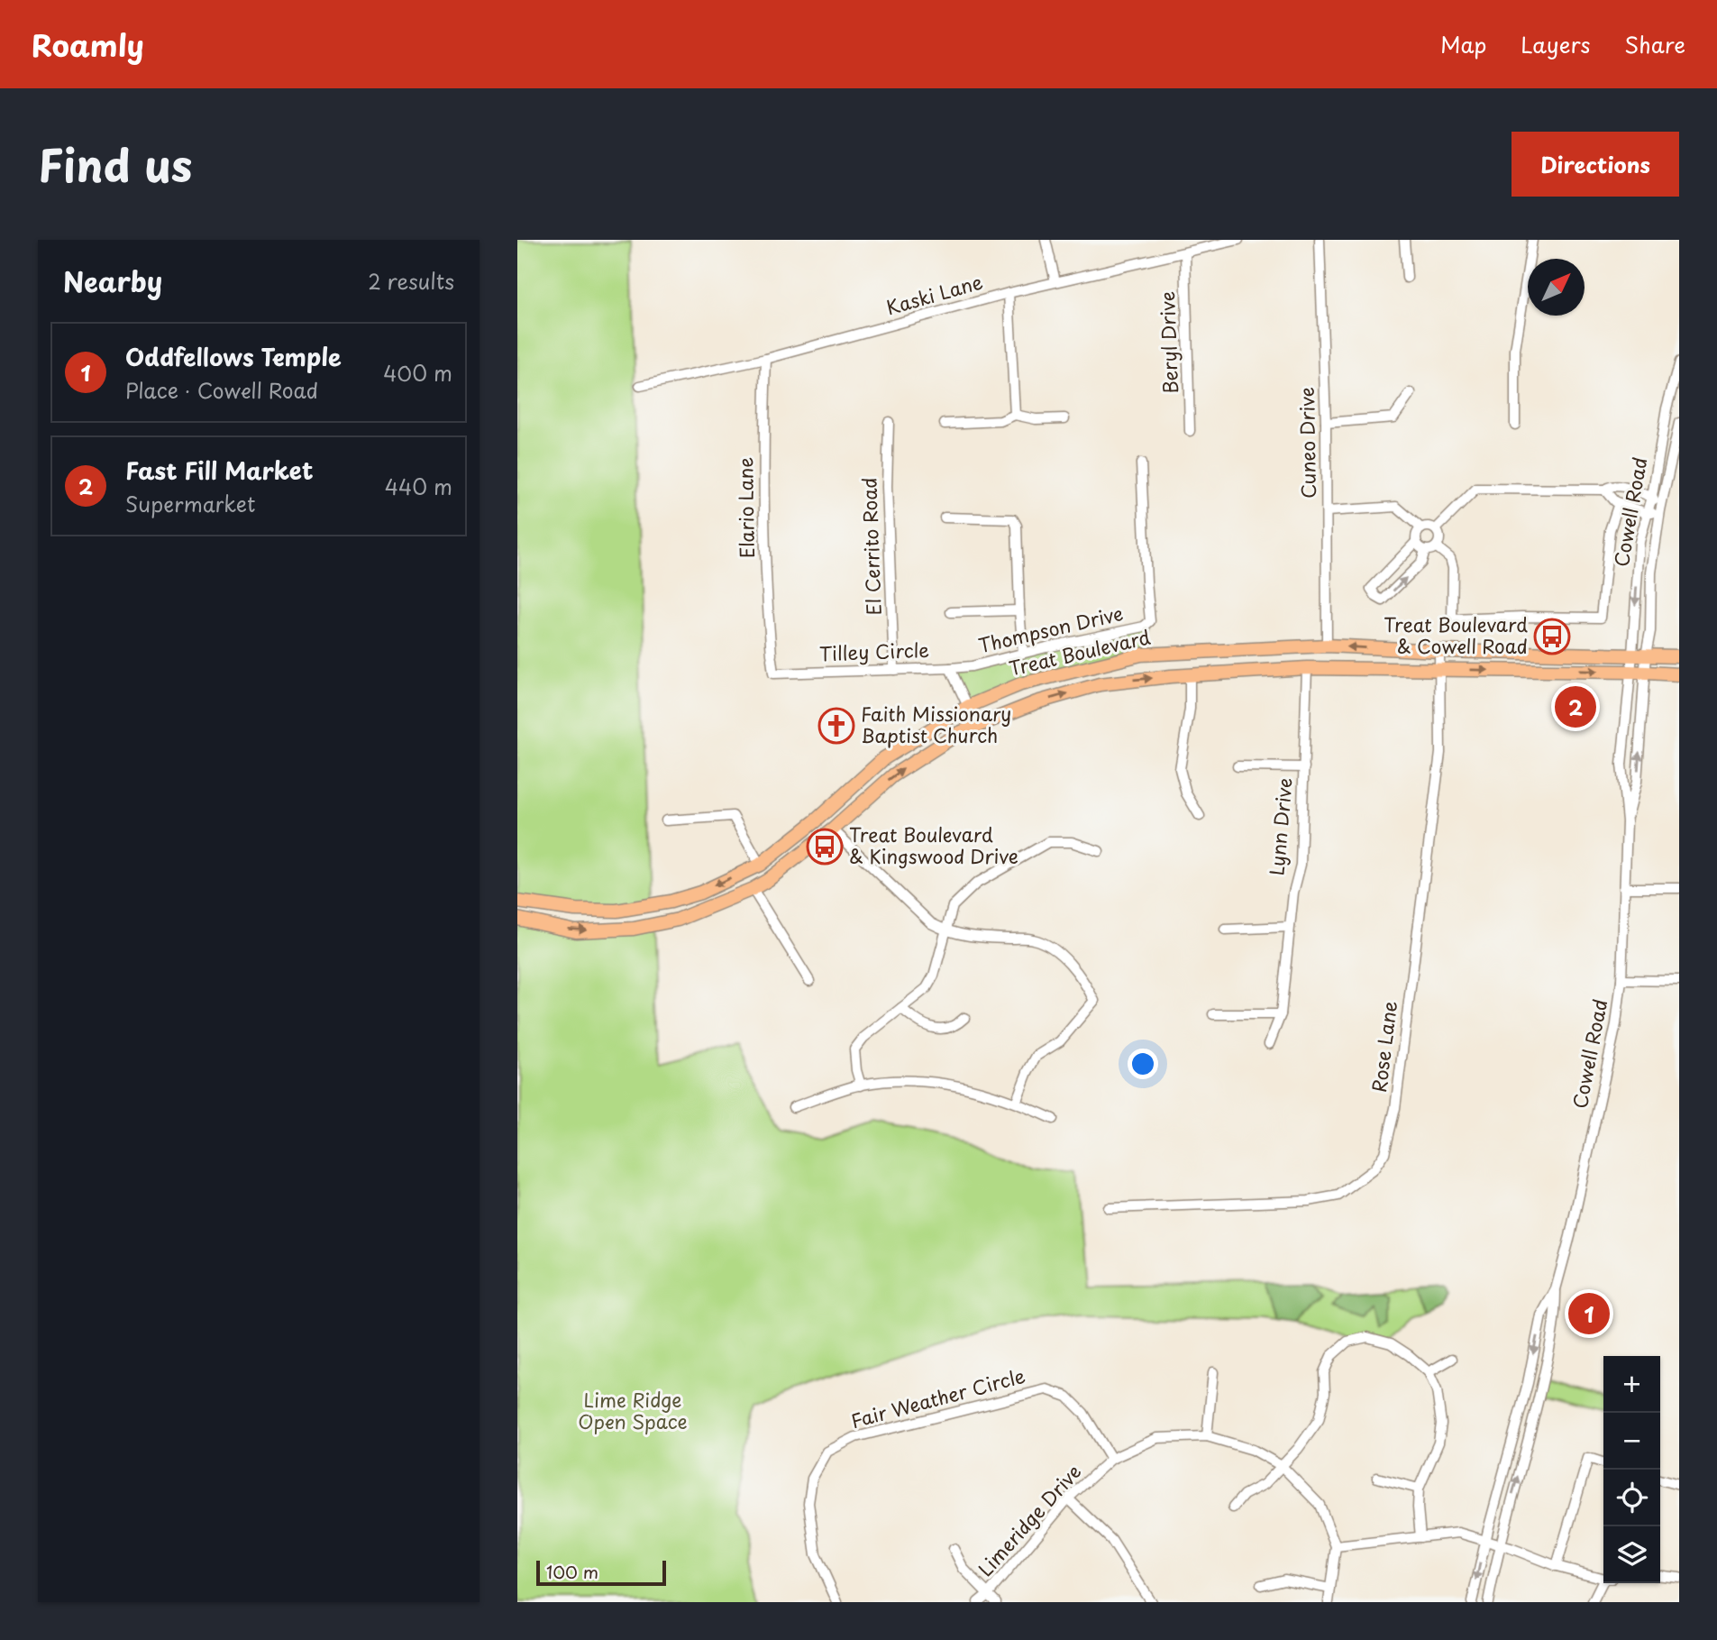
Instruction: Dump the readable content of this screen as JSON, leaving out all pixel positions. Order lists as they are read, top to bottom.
{
  "streets": {
    "main road": ["Treat Boulevard"],
    "street": [
      "Kaski Lane",
      "Beryl Drive",
      "Cuneo Drive",
      "Elario Lane",
      "Cowell Road",
      "El Cerrito Road",
      "Thompson Drive",
      "Tilley Circle",
      "Lynn Drive",
      "Rose Lane",
      "Fair Weather Circle",
      "Limeridge Drive"
    ]
  },
  "crossings": [
    ["Kaski Lane", "Beryl Drive"],
    ["Kaski Lane", "Elario Lane"],
    ["Cuneo Drive", "Treat Boulevard"],
    ["Elario Lane", "Tilley Circle"],
    ["Cowell Road", "Treat Boulevard"],
    ["El Cerrito Road", "Tilley Circle"],
    ["Thompson Drive", "Tilley Circle"],
    ["Tilley Circle", "Treat Boulevard"],
    ["Treat Boulevard", "Lynn Drive"],
    ["Treat Boulevard", "Rose Lane"],
    ["Fair Weather Circle", "Limeridge Drive"]
  ],
  "parks": ["Lime Ridge Open Space"],
  "places": {
    "bus stop": ["Treat Boulevard & Cowell Road", "Treat Boulevard & Kingswood Drive"],
    "church": ["Faith Missionary Baptist Church"]
  },
  "scale_bar": "100 m",
  "north": "top right",
  "page": {
    "header": "Roamly",
    "nav": ["Map", "Layers", "Share"],
    "title": "Find us",
    "buttons": "Directions",
    "heading": ["Nearby", "2 results"],
    "list": [
      {
        "mark": "1",
        "name": "Oddfellows Temple",
        "note": "Place · Cowell Road",
        "value": "400 m"
      },
      {
        "mark": "2",
        "name": "Fast Fill Market",
        "note": "Supermarket",
        "value": "440 m"
      }
    ],
    "pins": ["2", "1"],
    "map_buttons": ["+", "−"],
    "scale": "100 m"
  }
}
